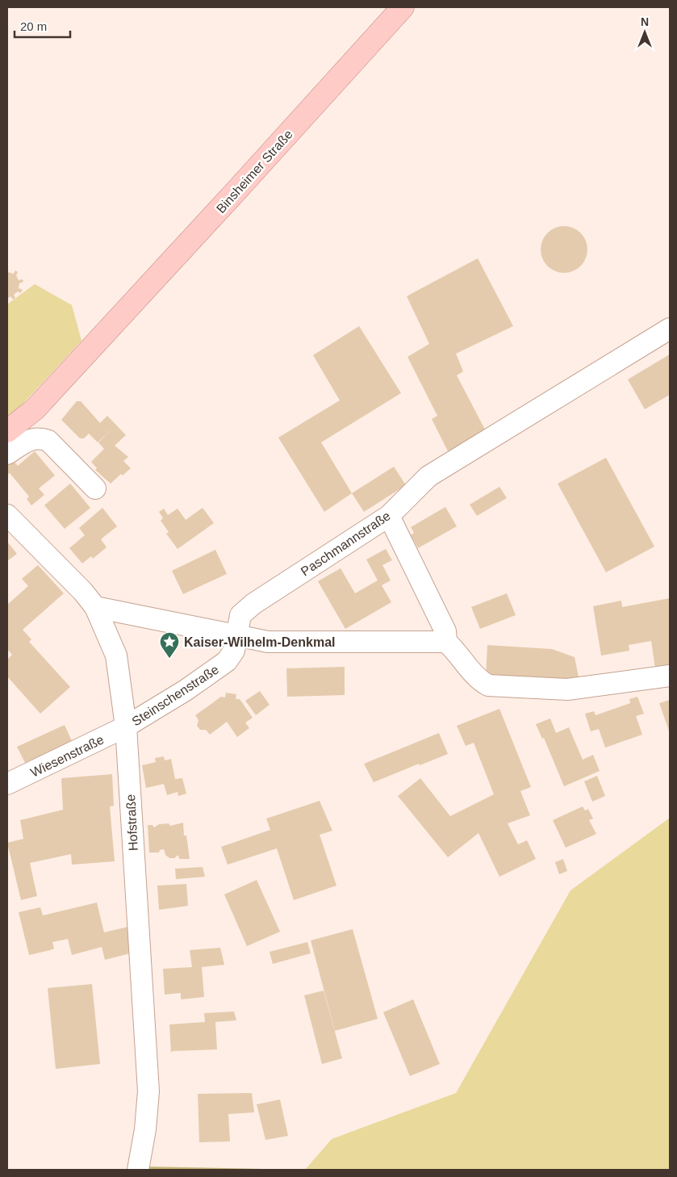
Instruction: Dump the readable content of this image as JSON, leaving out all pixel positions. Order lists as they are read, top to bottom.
{
  "streets": {
    "main road": ["Binsheimer Straße"],
    "street": [
      "Paschmannstraße",
      "Steinschenstraße",
      "Wiesenstraße",
      "Hofstraße"
    ]
  },
  "crossings": [
    ["Paschmannstraße", "Steinschenstraße"],
    ["Steinschenstraße", "Wiesenstraße"],
    ["Steinschenstraße", "Hofstraße"],
    ["Wiesenstraße", "Hofstraße"]
  ],
  "places": {
    "place": ["Kaiser-Wilhelm-Denkmal"]
  },
  "scale_bar": "20 m",
  "north": "top"
}
